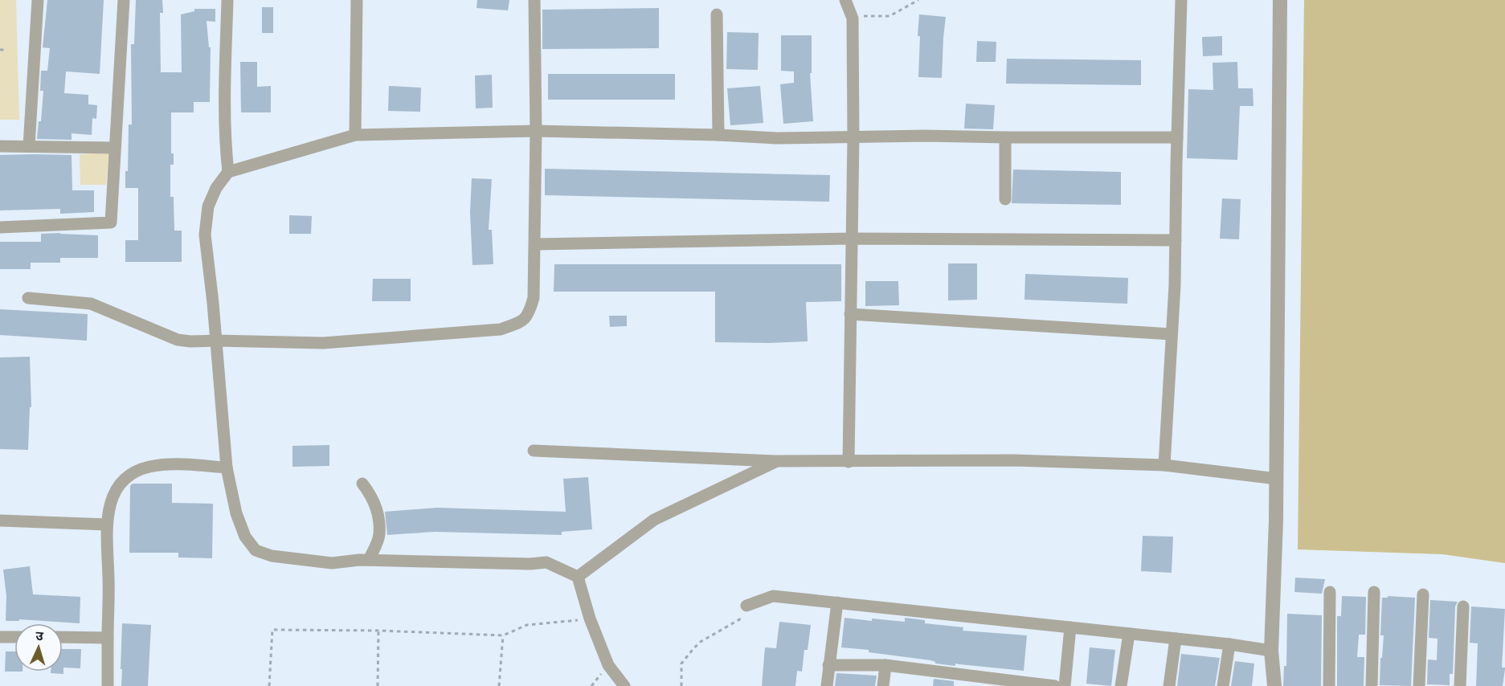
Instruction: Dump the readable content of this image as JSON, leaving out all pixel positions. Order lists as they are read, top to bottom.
{
  "north": "top"
}
